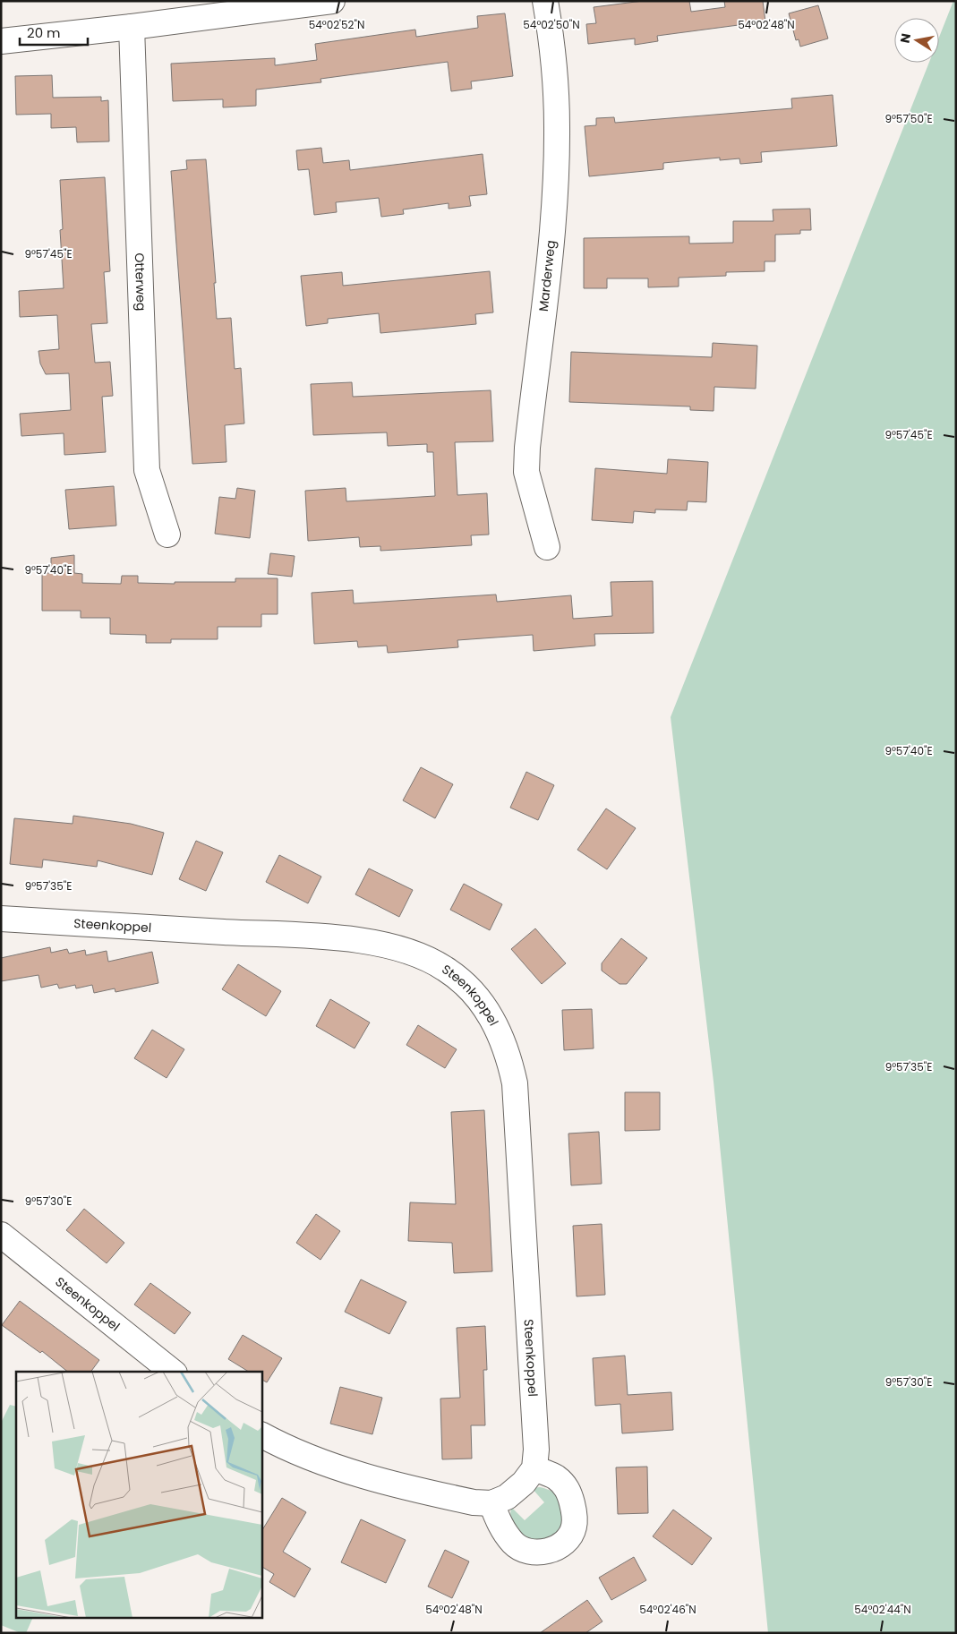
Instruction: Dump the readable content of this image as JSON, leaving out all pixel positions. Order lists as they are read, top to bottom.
{
  "streets": {
    "street": ["Marderweg", "Otterweg", "Steenkoppel"]
  },
  "scale_bar": "20 m",
  "north": "left",
  "coordinates": [
    "54°02'52\"N",
    "54°02'50\"N",
    "54°02'48\"N",
    "9°57'50\"E",
    "9°57'45\"E",
    "9°57'40\"E",
    "9°57'35\"E",
    "9°57'30\"E",
    "54°02'46\"N",
    "54°02'44\"N"
  ]
}
